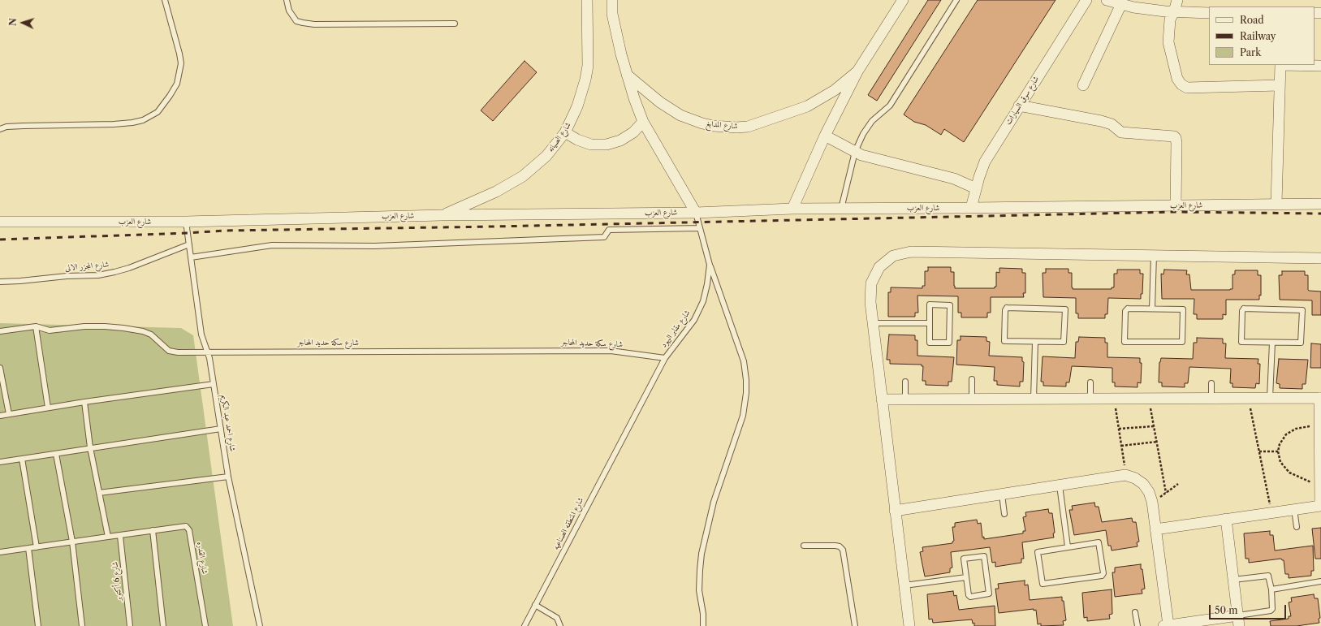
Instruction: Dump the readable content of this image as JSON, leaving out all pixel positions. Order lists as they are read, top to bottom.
{
  "streets": {
    "street": [
      "شارع سوق السيارات",
      "شارع المدابغ",
      "شارع الصيانه",
      "شارع العزب"
    ],
    "lane": [
      "شارع المجزر الالى",
      "شارع مقابر اليهود",
      "شارع سكة حديد المحاجر",
      "شارع احمد عبد الكريم",
      "شارع المنطقه الصناعيه",
      "شارع القدره",
      "شارع 6 أكتوبر"
    ]
  },
  "crossings": [
    ["شارع سوق السيارات", "شارع العزب"],
    ["شارع المدابغ", "شارع العزب"],
    ["شارع الصيانه", "شارع العزب"],
    ["شارع العزب", "شارع مقابر اليهود"],
    ["شارع العزب", "شارع احمد عبد الكريم"],
    ["شارع المجزر الالى", "شارع احمد عبد الكريم"],
    ["شارع مقابر اليهود", "شارع سكة حديد المحاجر"],
    ["شارع مقابر اليهود", "شارع المنطقه الصناعيه"],
    ["شارع سكة حديد المحاجر", "شارع احمد عبد الكريم"]
  ],
  "legend": ["Road", "Railway", "Park"],
  "scale_bar": "50 m",
  "north": "left"
}
